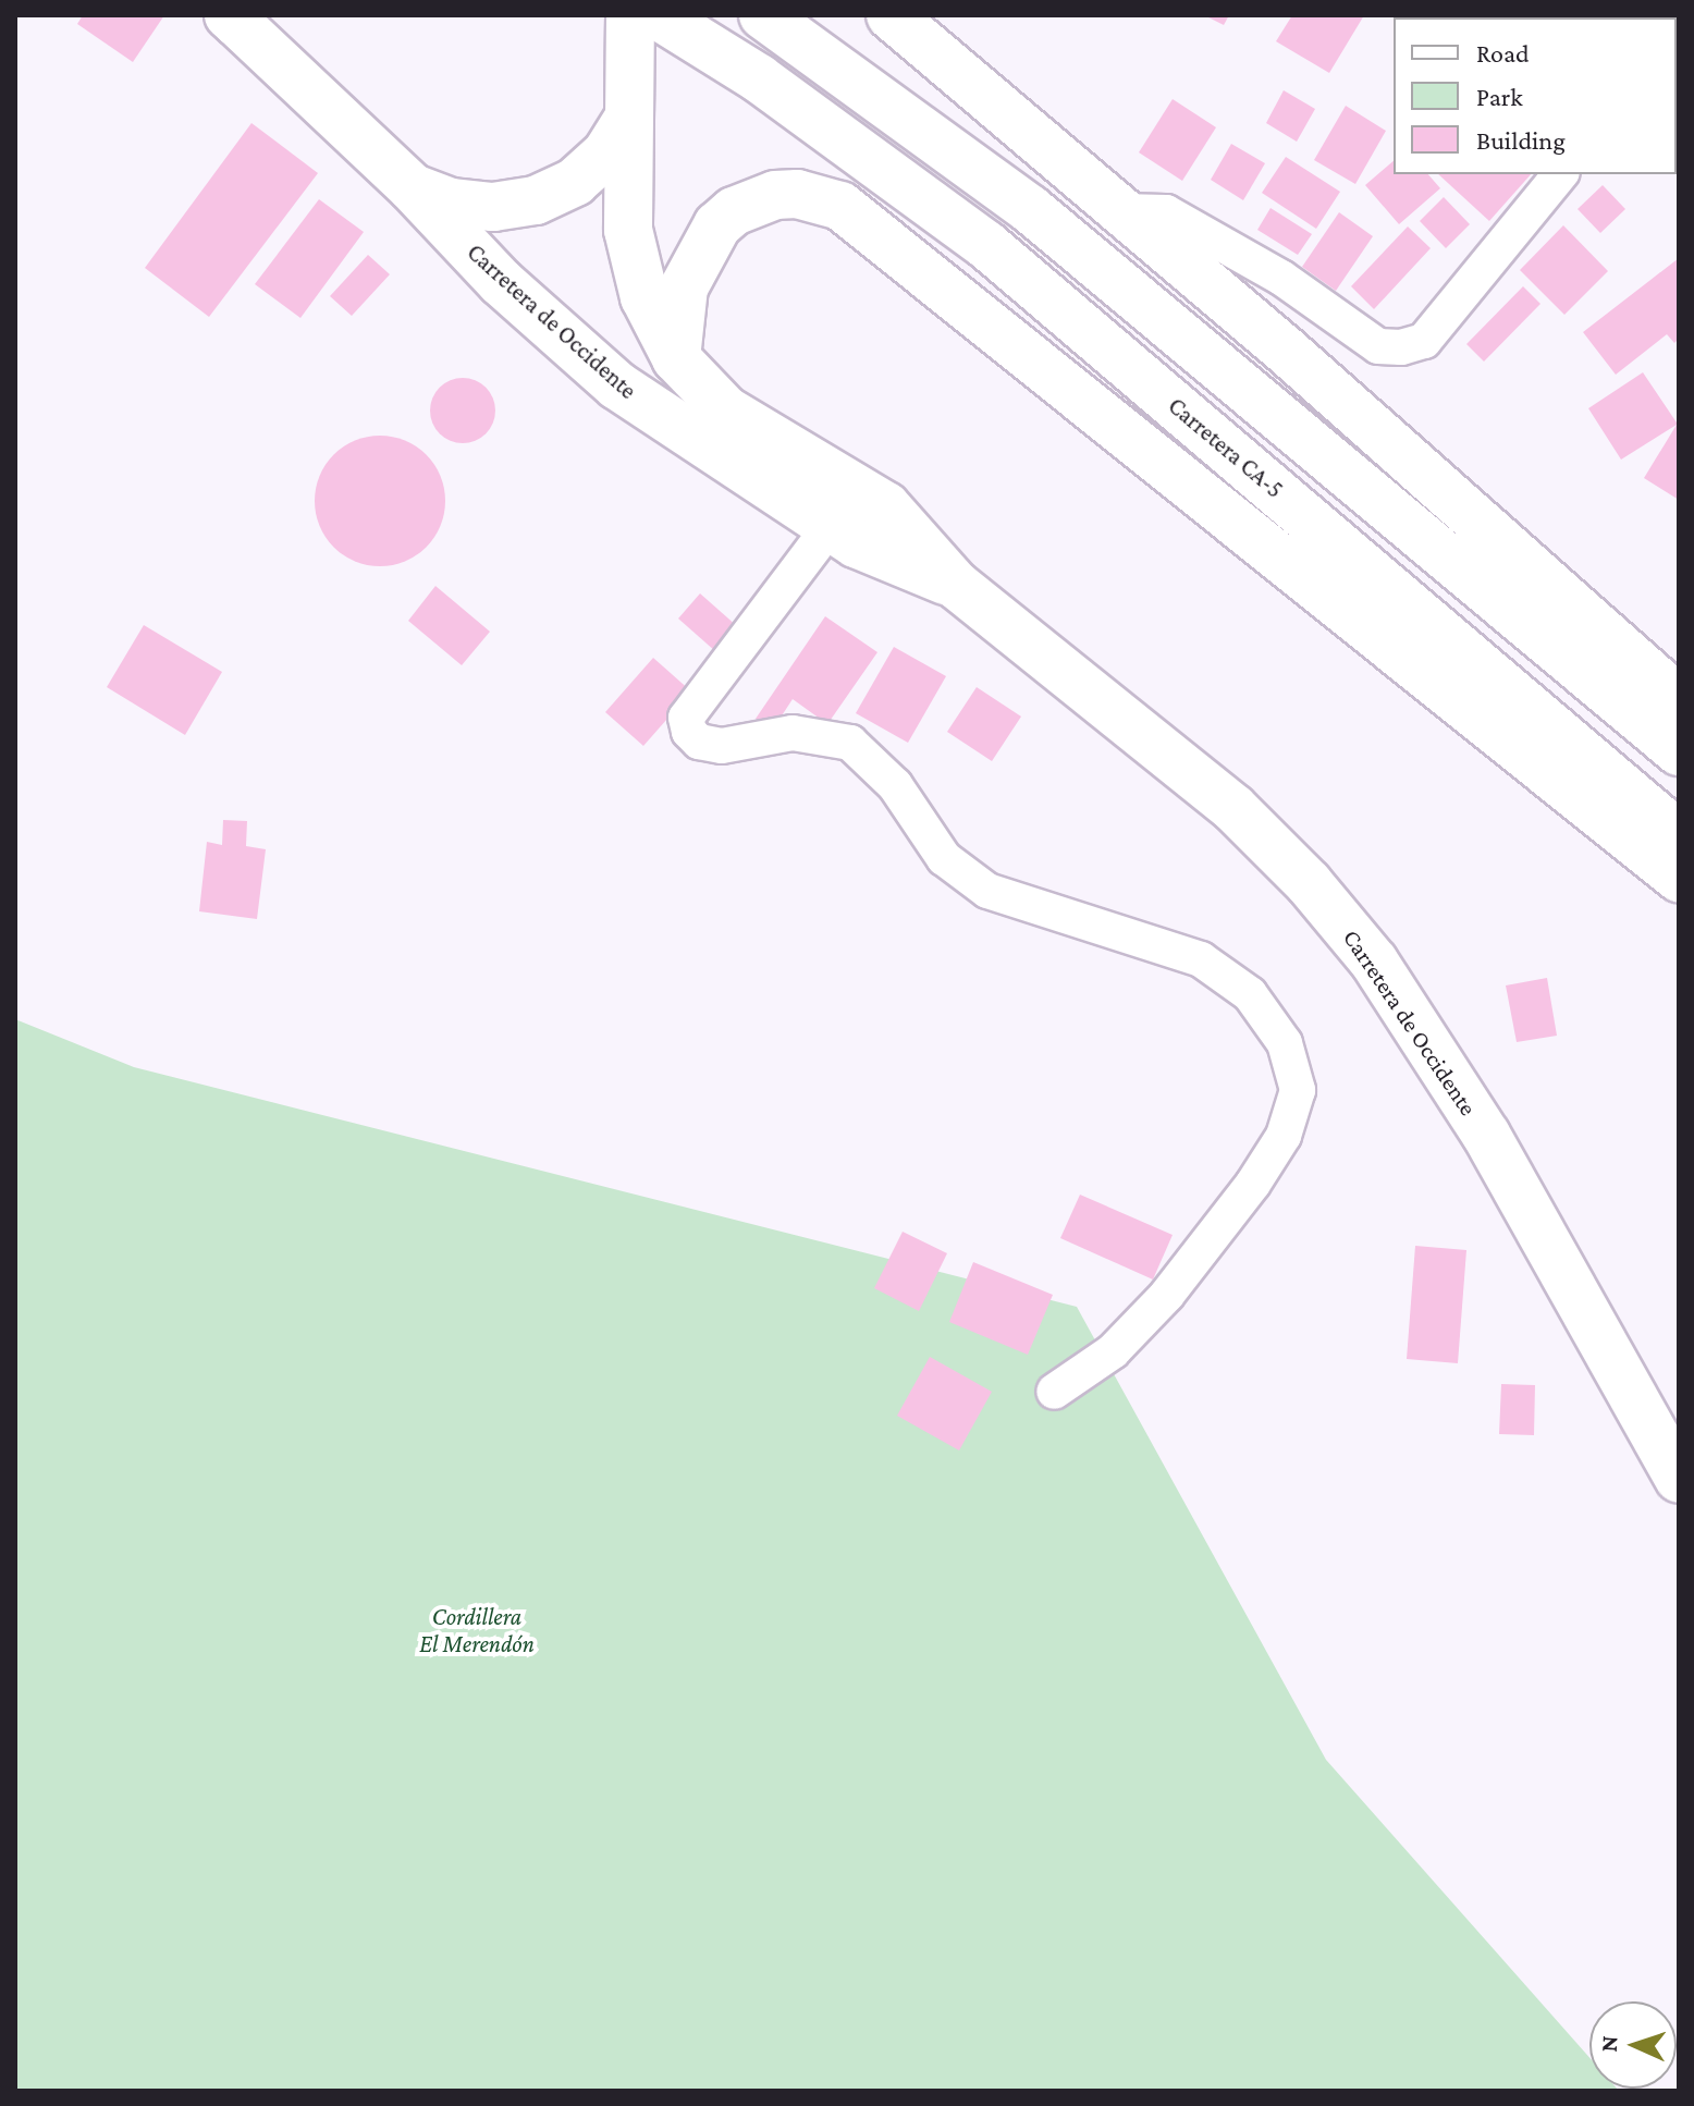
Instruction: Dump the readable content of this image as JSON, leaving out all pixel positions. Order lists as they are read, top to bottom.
{
  "streets": {
    "main road": ["Carretera de Occidente", "Carretera CA-5"]
  },
  "parks": ["Cordillera El Merendón"],
  "legend": ["Road", "Park", "Building"],
  "north": "left"
}
